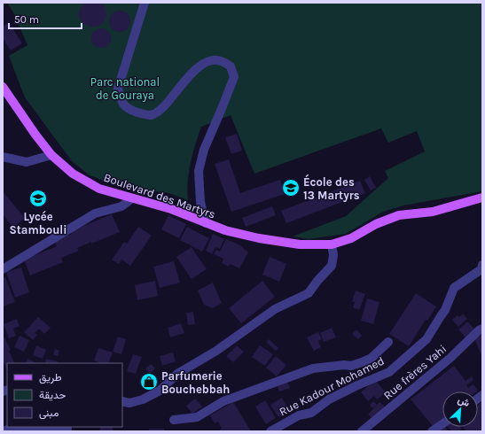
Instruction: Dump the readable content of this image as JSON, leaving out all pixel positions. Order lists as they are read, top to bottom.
{
  "streets": {
    "main road": ["Boulevard des Martyrs"],
    "street": ["Rue frères Yahi", "Rue Kadour Mohamed"]
  },
  "parks": ["Parc national de Gouraya"],
  "places": {
    "school or university": ["École des 13 Martyrs", "Lycée Stambouli"],
    "shop": ["Parfumerie Bouchebbah"]
  },
  "legend": ["طريق", "حديقة", "مبنى"],
  "scale_bar": "50 m",
  "north": "top right"
}
